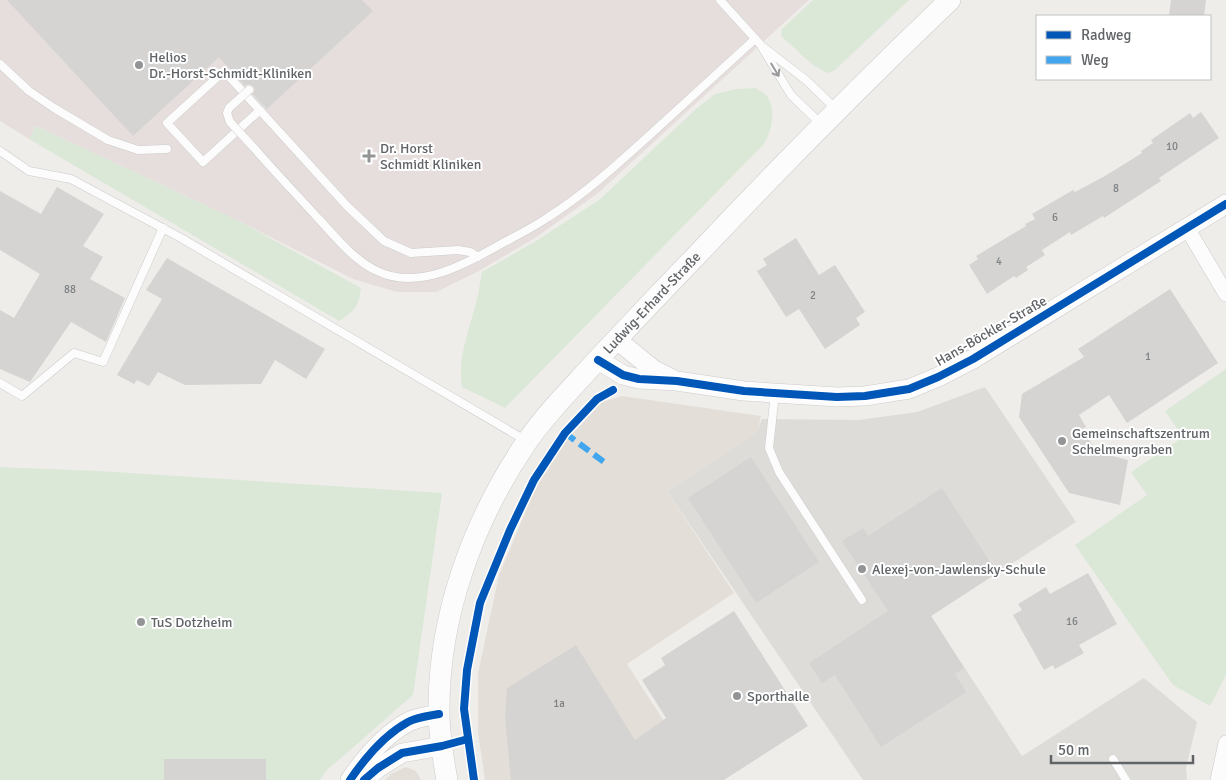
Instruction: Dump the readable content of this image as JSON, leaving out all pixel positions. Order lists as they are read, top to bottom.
{
  "streets": {
    "main road": ["Ludwig-Erhard-Straße"],
    "street": ["Hans-Böckler-Straße"]
  },
  "crossings": [
    ["Ludwig-Erhard-Straße", "Hans-Böckler-Straße"]
  ],
  "places": {
    "other": [
      "Helios Dr.-Horst-Schmidt-Kliniken",
      "Gemeinschaftszentrum Schelmengraben",
      "Alexej-von-Jawlensky-Schule",
      "TuS Dotzheim",
      "Sporthalle"
    ],
    "health": ["Dr. Horst Schmidt Kliniken"]
  },
  "house_numbers": [
    "10",
    "8",
    "6",
    "4",
    "88",
    "2",
    "1",
    "16",
    "1a"
  ],
  "legend": ["Radweg", "Weg"],
  "scale_bar": "50 m"
}
